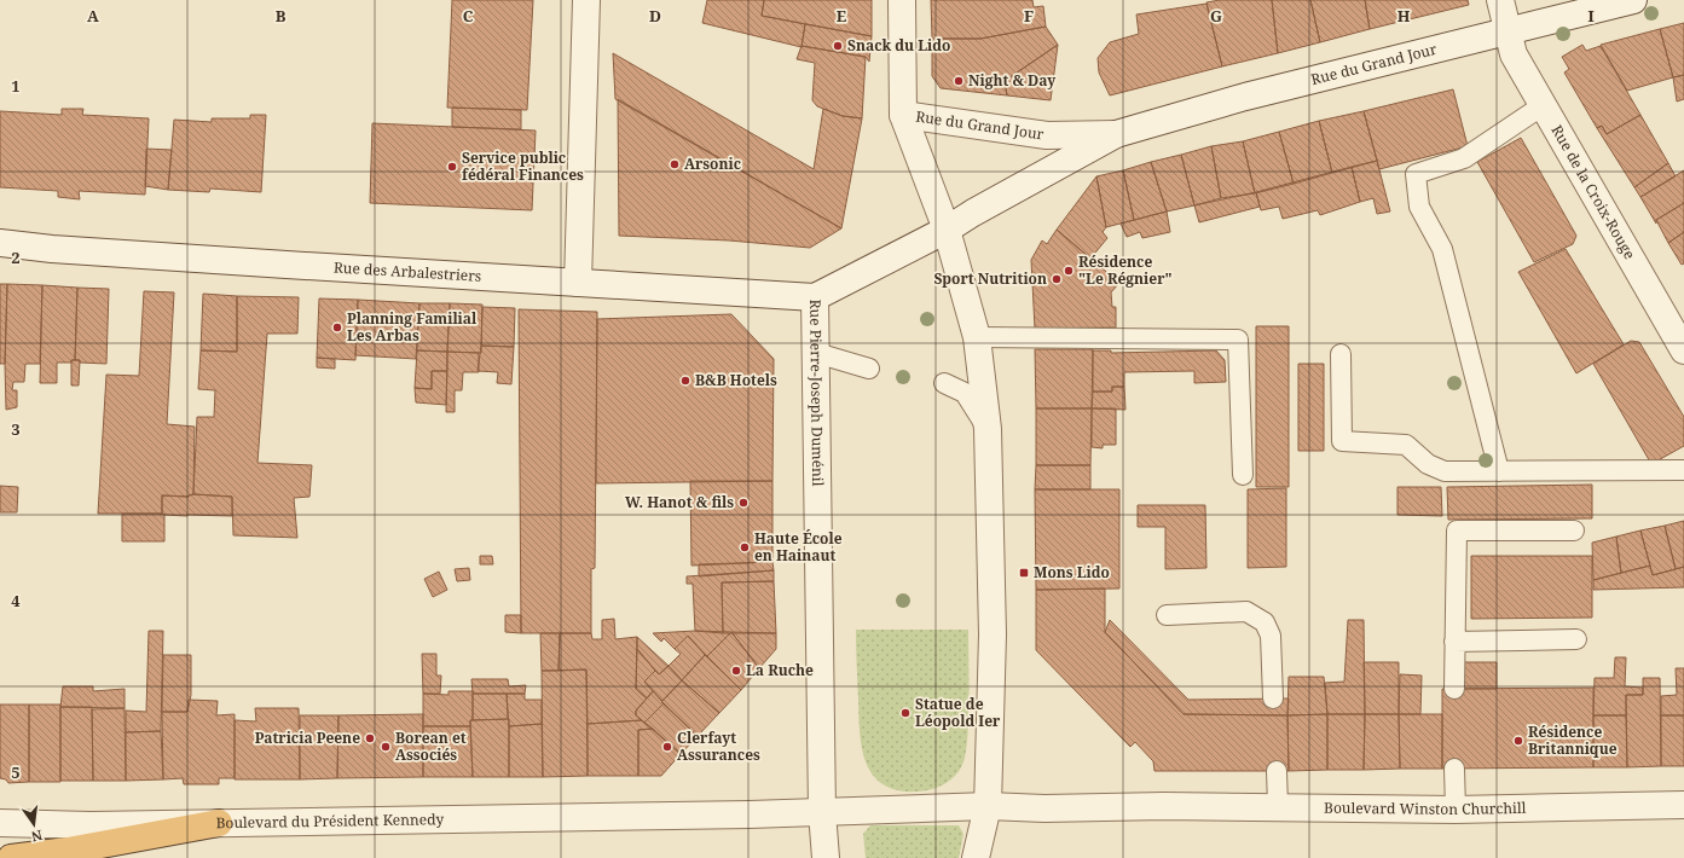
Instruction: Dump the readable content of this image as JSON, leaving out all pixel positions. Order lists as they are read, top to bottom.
{
  "streets": {
    "street": [
      "Rue du Grand Jour",
      "Rue de la Croix-Rouge",
      "Rue des Arbalestriers",
      "Rue Pierre-Joseph Duménil",
      "Boulevard Winston Churchill",
      "Boulevard du Président Kennedy"
    ]
  },
  "crossings": [
    ["Rue du Grand Jour", "Rue de la Croix-Rouge"],
    ["Rue du Grand Jour", "Rue Pierre-Joseph Duménil"],
    ["Rue des Arbalestriers", "Rue Pierre-Joseph Duménil"],
    ["Rue Pierre-Joseph Duménil", "Boulevard du Président Kennedy"],
    ["Boulevard Winston Churchill", "Boulevard du Président Kennedy"]
  ],
  "places": {
    "other": [
      "Snack du Lido",
      "Night & Day",
      "Arsonic",
      "Service public fédéral Finances",
      "Résidence \"Le Régnier\"",
      "Sport Nutrition",
      "Planning Familial Les Arbas",
      "B&B Hotels",
      "W. Hanot & fils",
      "Haute École en Hainaut",
      "La Ruche",
      "Statue de Léopold Ier",
      "Patricia Peene",
      "Résidence Britannique",
      "Borean et Associés",
      "Clerfayt Assurances"
    ],
    "transit": ["Mons Lido"]
  },
  "north": "bottom",
  "grid": {
    "columns": [
      "A",
      "B",
      "C",
      "D",
      "E",
      "F",
      "G",
      "H",
      "I"
    ],
    "rows": [
      "1",
      "2",
      "3",
      "4",
      "5"
    ]
  }
}
